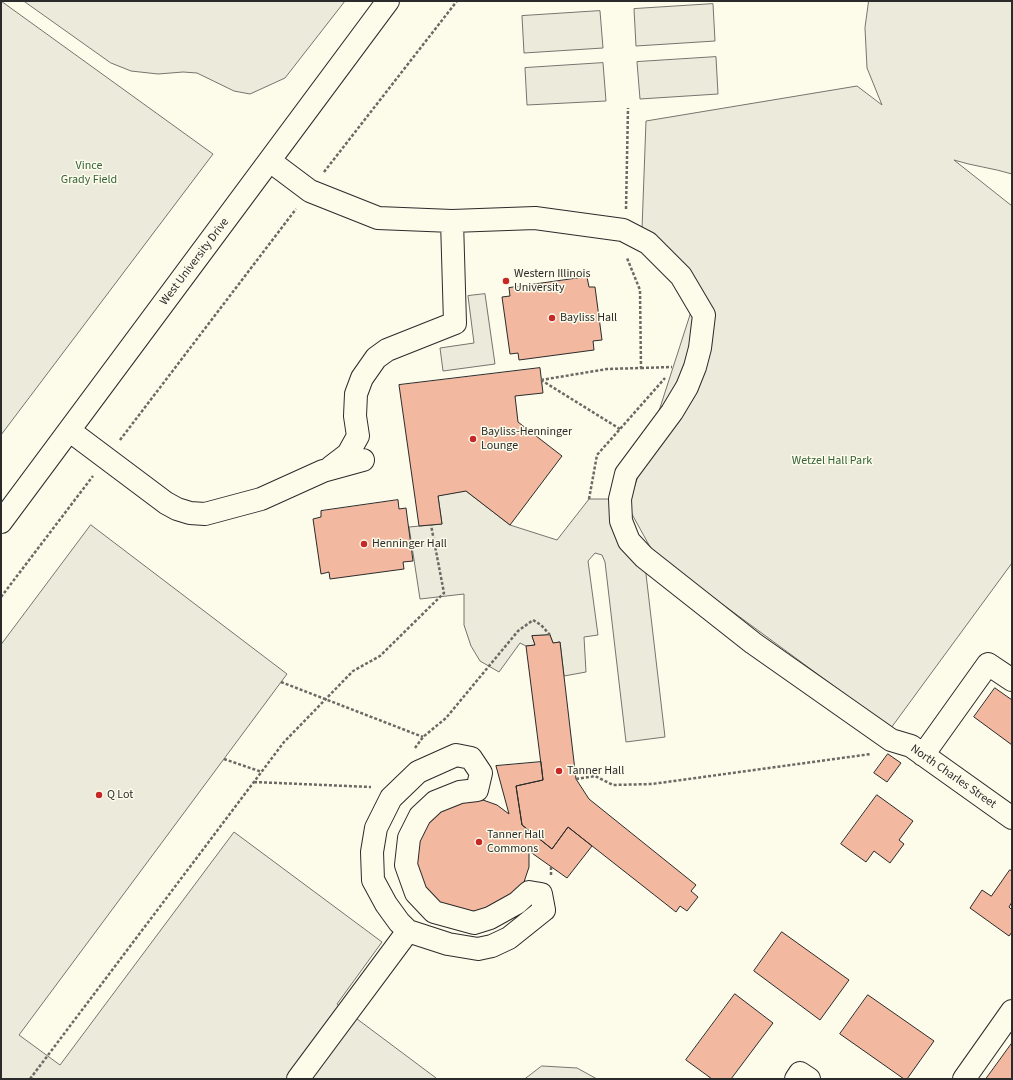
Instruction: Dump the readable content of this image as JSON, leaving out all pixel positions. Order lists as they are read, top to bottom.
{
  "streets": {
    "street": ["West University Drive", "North Charles Street"]
  },
  "crossings": [
    ["West University Drive", "North Charles Street"]
  ],
  "parks": ["Vince Grady Field", "Wetzel Hall Park"],
  "places": [
    "Western Illinois University",
    "Bayliss Hall",
    "Bayliss-Henninger Lounge",
    "Henninger Hall",
    "Tanner Hall",
    "Q Lot",
    "Tanner Hall Commons"
  ]
}
